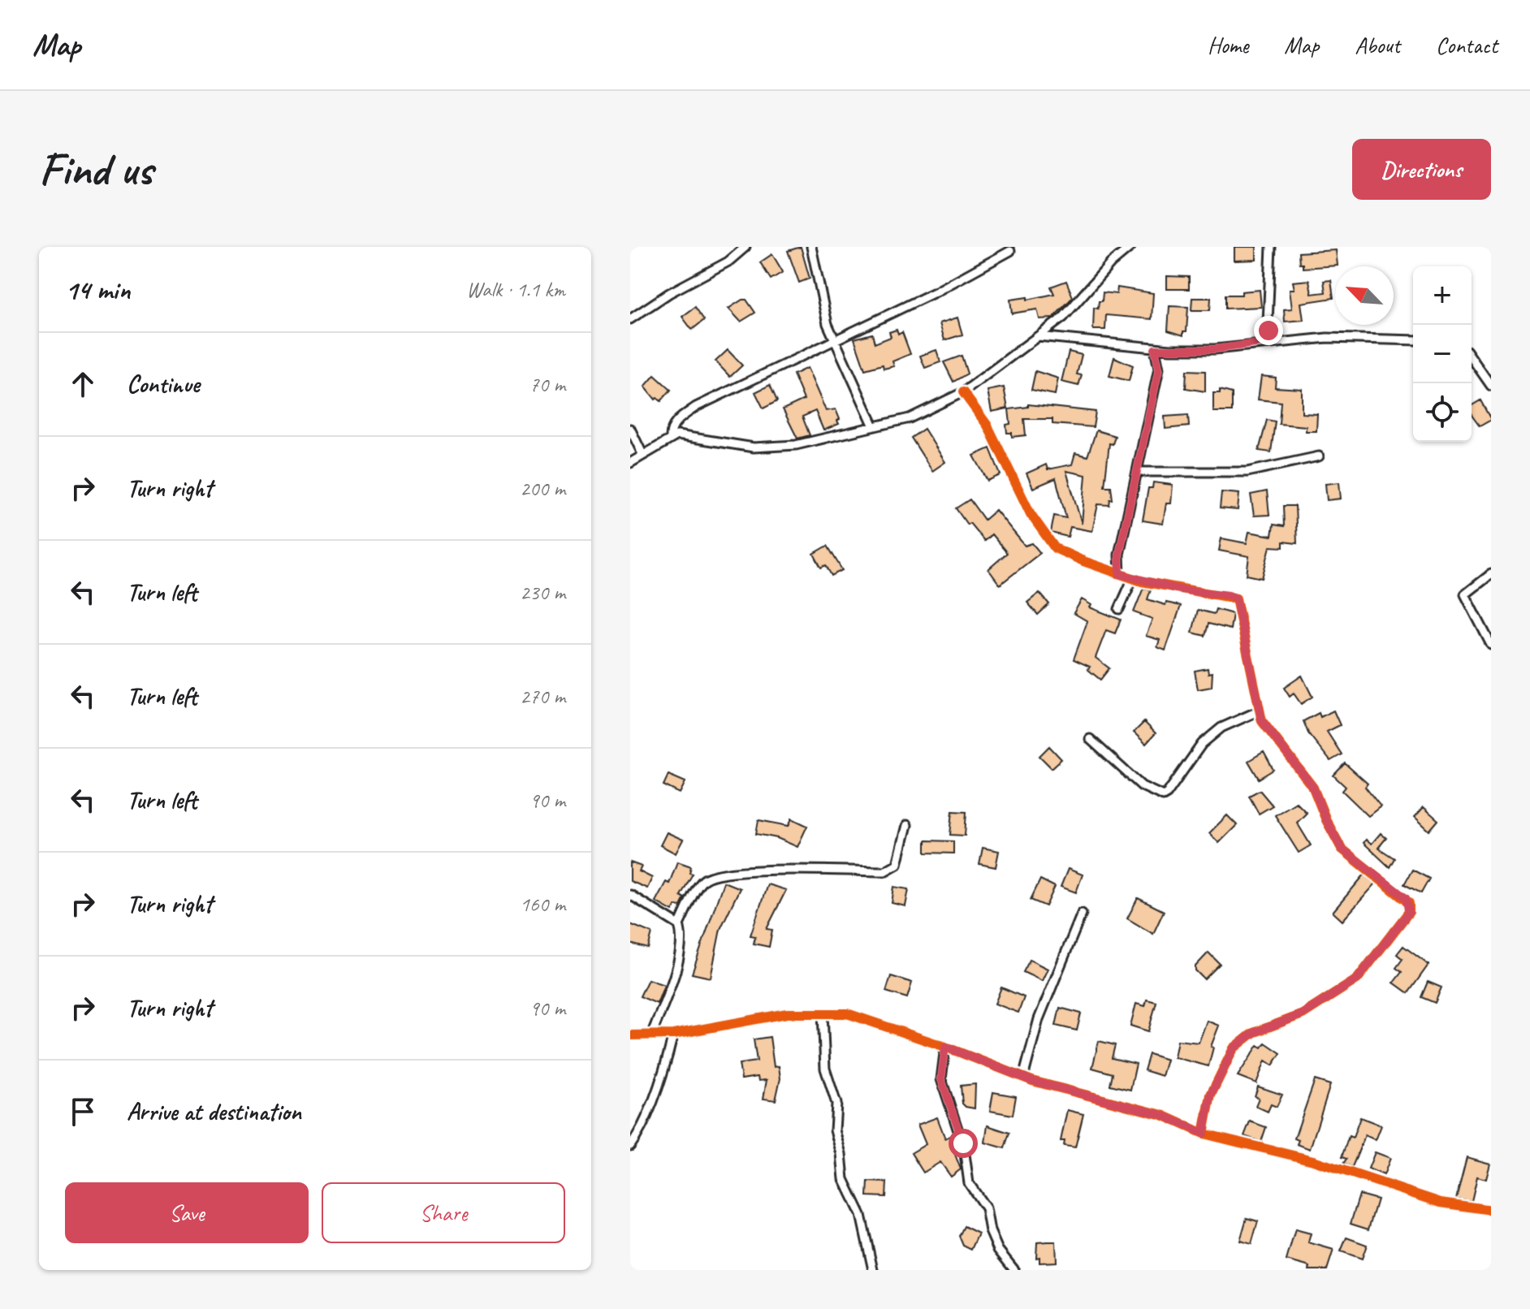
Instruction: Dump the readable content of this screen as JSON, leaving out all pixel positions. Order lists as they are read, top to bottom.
{
  "north": "top left",
  "page": {
    "header": "Map",
    "nav": [
      "Home",
      "Map",
      "About",
      "Contact"
    ],
    "buttons": [
      "Directions",
      ["Save", "Share"]
    ],
    "title": "Find us",
    "heading": ["14 min", "Walk · 1.1 km"],
    "map_buttons": ["+", "−"],
    "list": [
      ["Continue", "70 m"],
      ["Turn right", "200 m"],
      ["Turn left", "230 m"],
      ["Turn left", "270 m"],
      ["Turn left", "90 m"],
      ["Turn right", "160 m"],
      ["Turn right", "90 m"],
      "Arrive at destination"
    ]
  }
}
